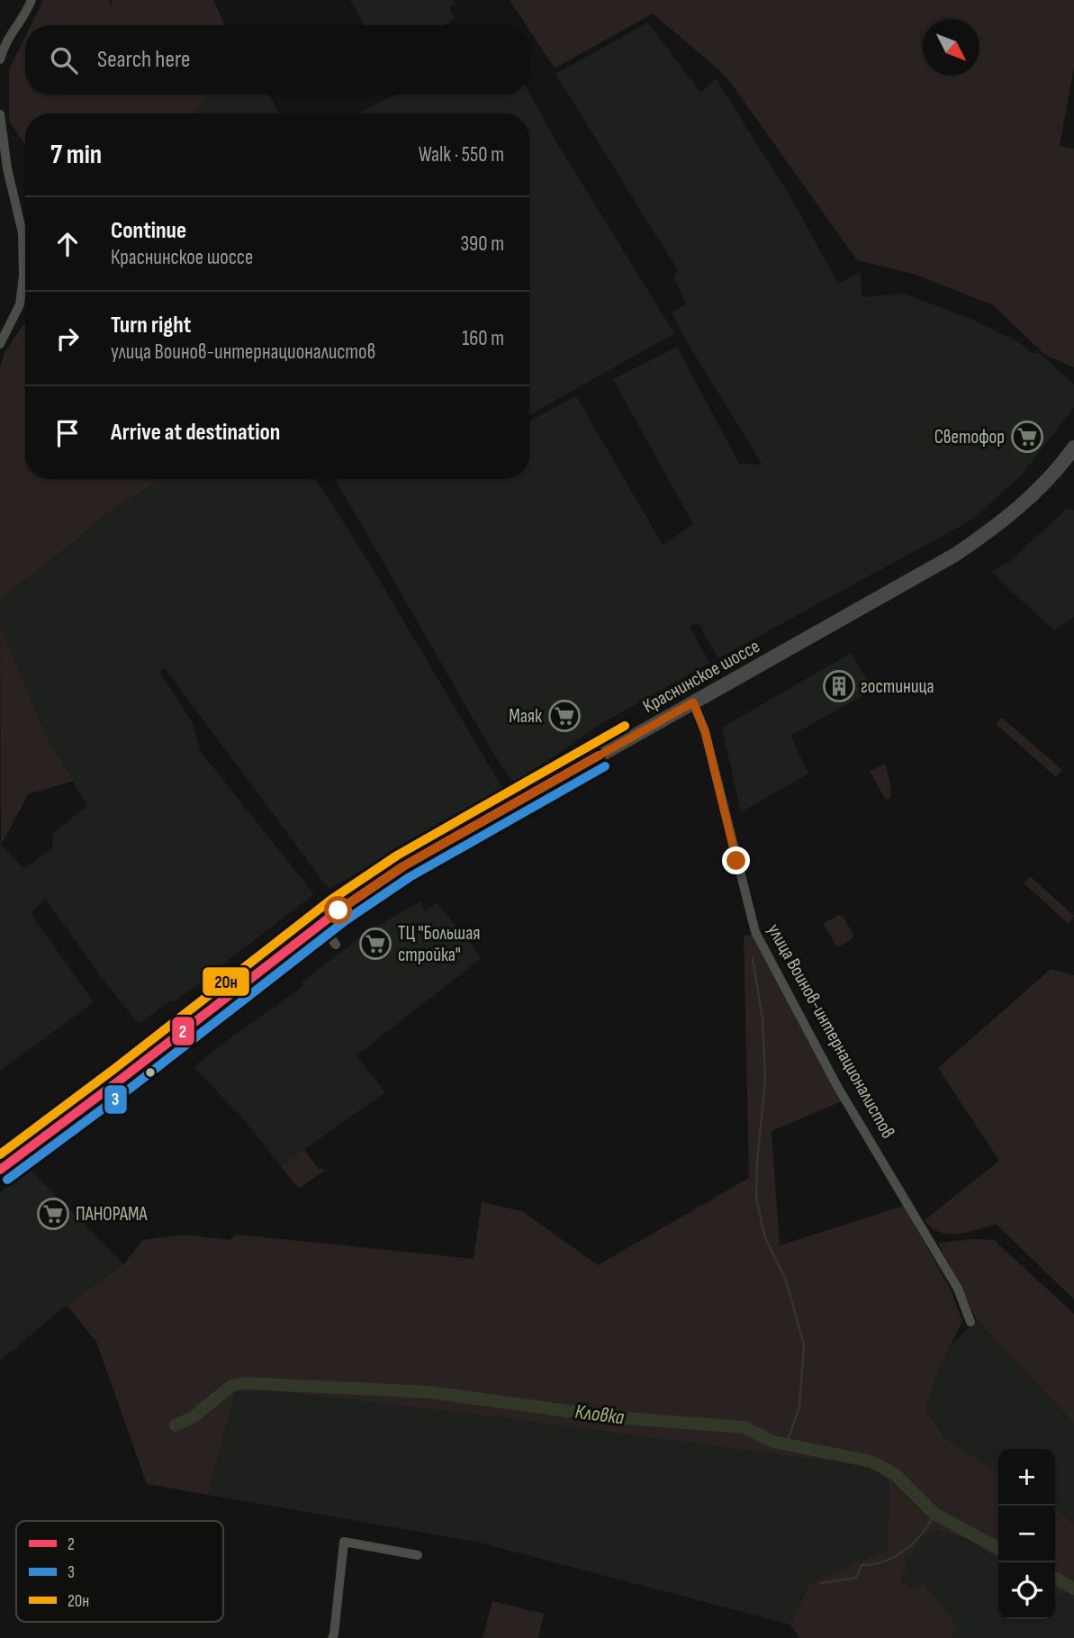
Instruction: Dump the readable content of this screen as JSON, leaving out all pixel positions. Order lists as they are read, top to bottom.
{
  "streets": {
    "main road": ["Краснинское шоссе"],
    "street": ["улица Воинов-интернационалистов"]
  },
  "crossings": [
    ["Краснинское шоссе", "улица Воинов-интернационалистов"]
  ],
  "water": ["Кловка"],
  "places": {
    "supermarket": [
      "Светофор",
      "Маяк",
      "ТЦ \"Большая стройка\"",
      "ПАНОРАМА"
    ],
    "building": ["гостиница"]
  },
  "lines": ["transit line 20н", "transit line 2", "transit line 3"],
  "legend": ["2", "3", "20н"],
  "north": "bottom right",
  "page": {
    "search": "Search here",
    "heading": ["7 min", "Walk · 550 m"],
    "list": [
      ["Continue", "Краснинское шоссе", "390 m"],
      ["Turn right", "улица Воинов-интернационалистов", "160 m"],
      "Arrive at destination"
    ],
    "map_buttons": ["+", "−"]
  }
}
